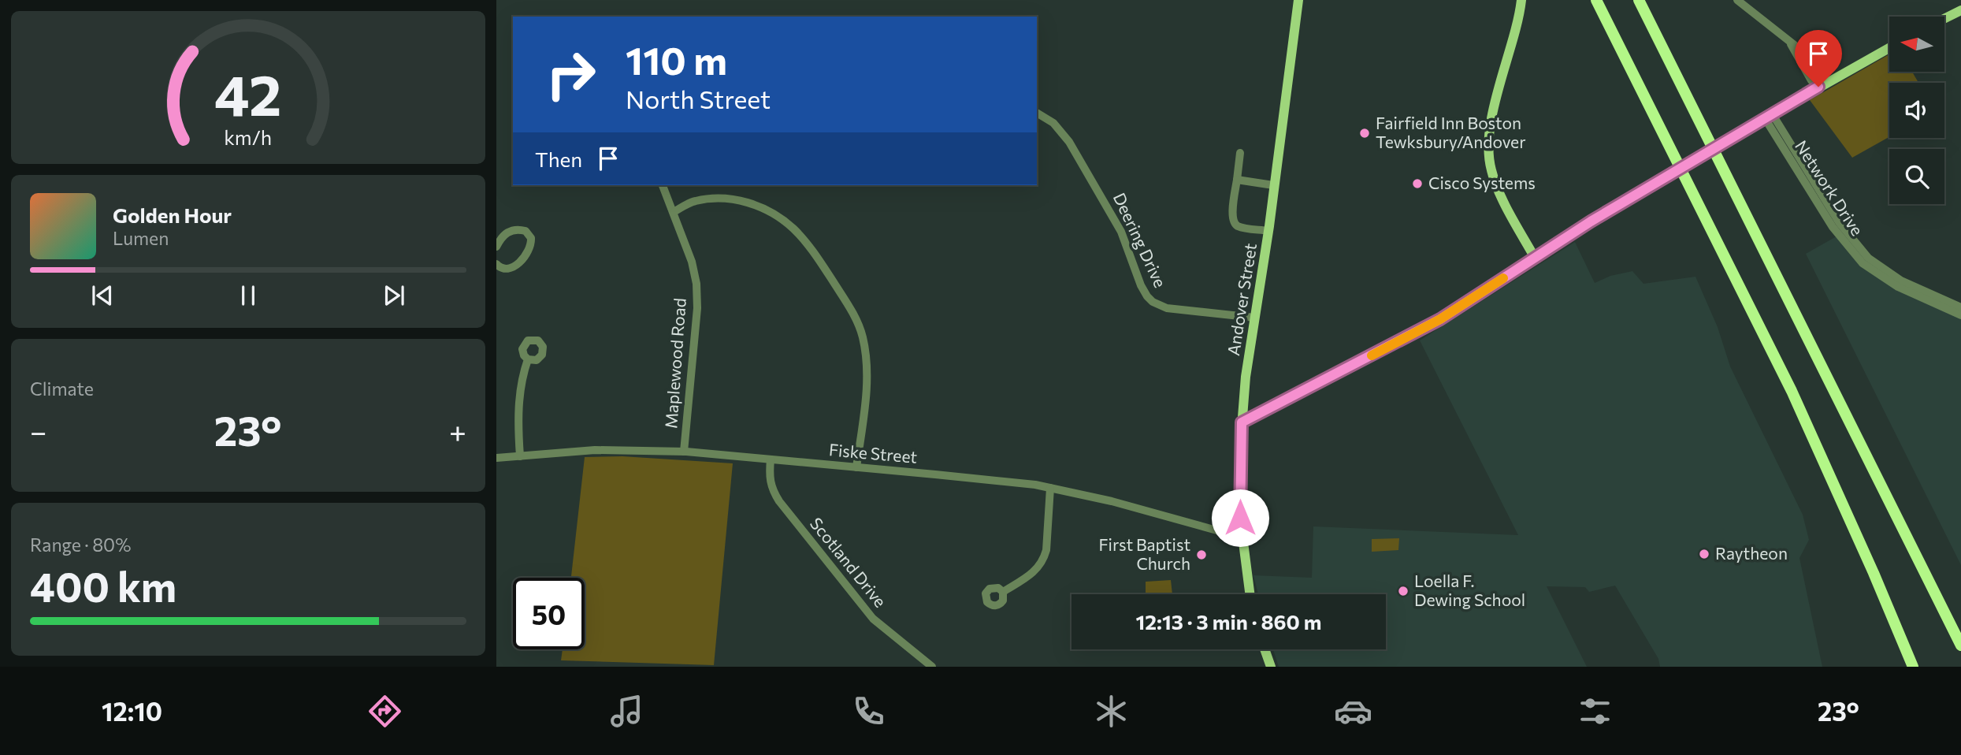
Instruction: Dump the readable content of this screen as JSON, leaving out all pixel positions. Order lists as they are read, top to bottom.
{
  "streets": {
    "main road": ["Andover Street"],
    "street": [
      "Network Drive",
      "Deering Drive",
      "Maplewood Road",
      "Fiske Street",
      "Scotland Drive"
    ]
  },
  "crossings": [
    ["Deering Drive", "Andover Street"],
    ["Andover Street", "Fiske Street"],
    ["Maplewood Road", "Fiske Street"],
    ["Fiske Street", "Scotland Drive"]
  ],
  "places": [
    "Fairfield Inn Boston Tewksbury/Andover",
    "Cisco Systems",
    "Raytheon",
    "First Baptist Church",
    "Loella F. Dewing School"
  ],
  "north": "left",
  "page": {
    "turn": ["110 m", "North Street"],
    "then": "Then",
    "song": ["Golden Hour", "Lumen"],
    "tile": [
      "Climate",
      ["Range · 80%", "400 km"]
    ],
    "heat": ["−", "23°", "+"],
    "limit": "50",
    "trip": "12:13 · 3 min · 860 m",
    "tabs": ["12:10", "23°"],
    "gauge": ["42", "km/h"]
  }
}
